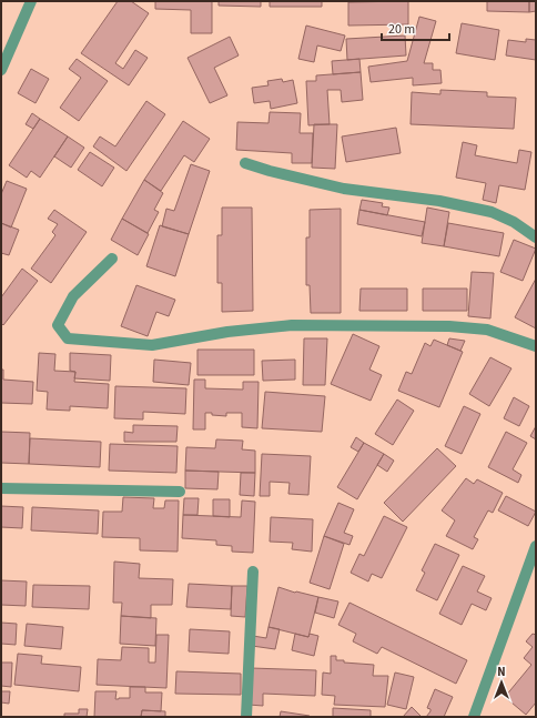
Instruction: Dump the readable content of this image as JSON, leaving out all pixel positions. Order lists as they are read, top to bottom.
{
  "scale_bar": "20 m",
  "north": "top"
}
